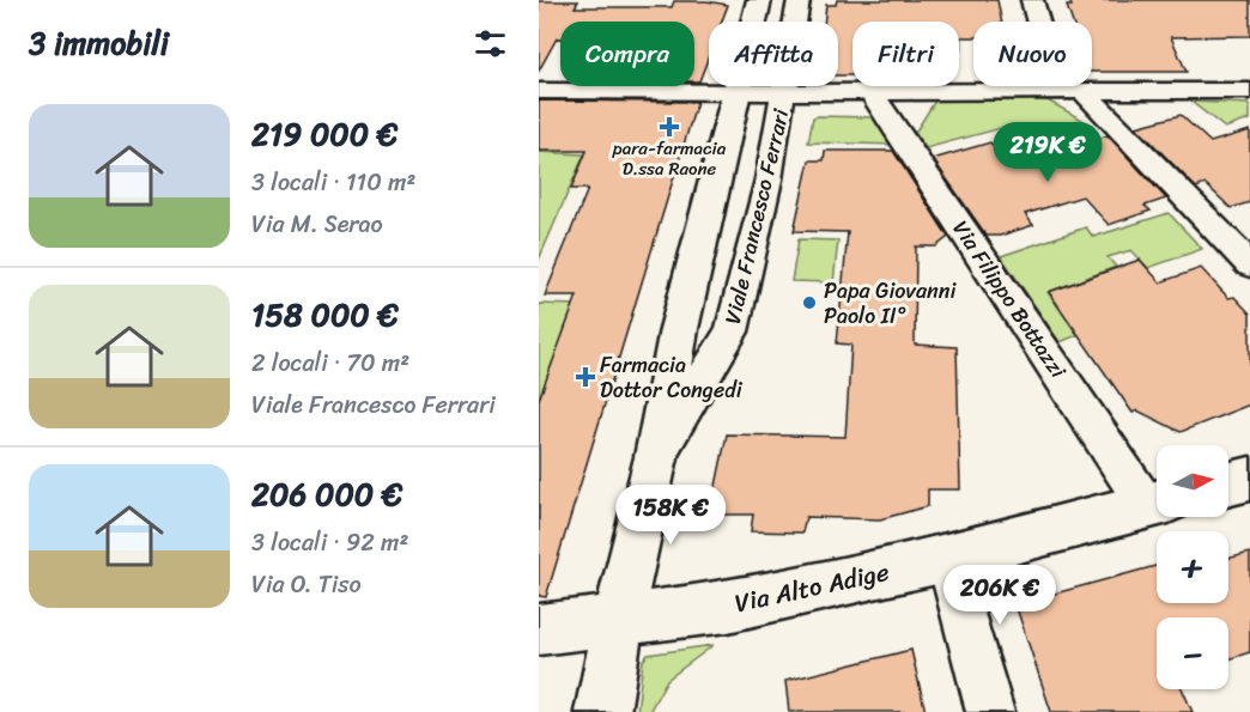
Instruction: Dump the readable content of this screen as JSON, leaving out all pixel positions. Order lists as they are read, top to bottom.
{
  "streets": {
    "street": ["Viale Francesco Ferrari", "Via Filippo Bottazzi", "Via Alto Adige"]
  },
  "crossings": [
    ["Viale Francesco Ferrari", "Via Alto Adige"]
  ],
  "places": {
    "health": ["para-farmacia D.ssa Raone", "Farmacia Dottor Congedi"],
    "other": ["Papa Giovanni Paolo II°"]
  },
  "north": "right",
  "page": {
    "heading": "3 immobili",
    "chip": [
      "Compra",
      "Affitta",
      "Filtri",
      "Nuovo"
    ],
    "list": [
      {
        "name": "219 000 €",
        "note": "3 locali · 110 m² · Via M. Serao"
      },
      {
        "name": "158 000 €",
        "note": "2 locali · 70 m² · Viale Francesco Ferrari"
      },
      {
        "name": "206 000 €",
        "note": "3 locali · 92 m² · Via O. Tiso"
      }
    ],
    "price": ["219K €", "158K €", "206K €"],
    "map_buttons": ["+", "−"]
  }
}
